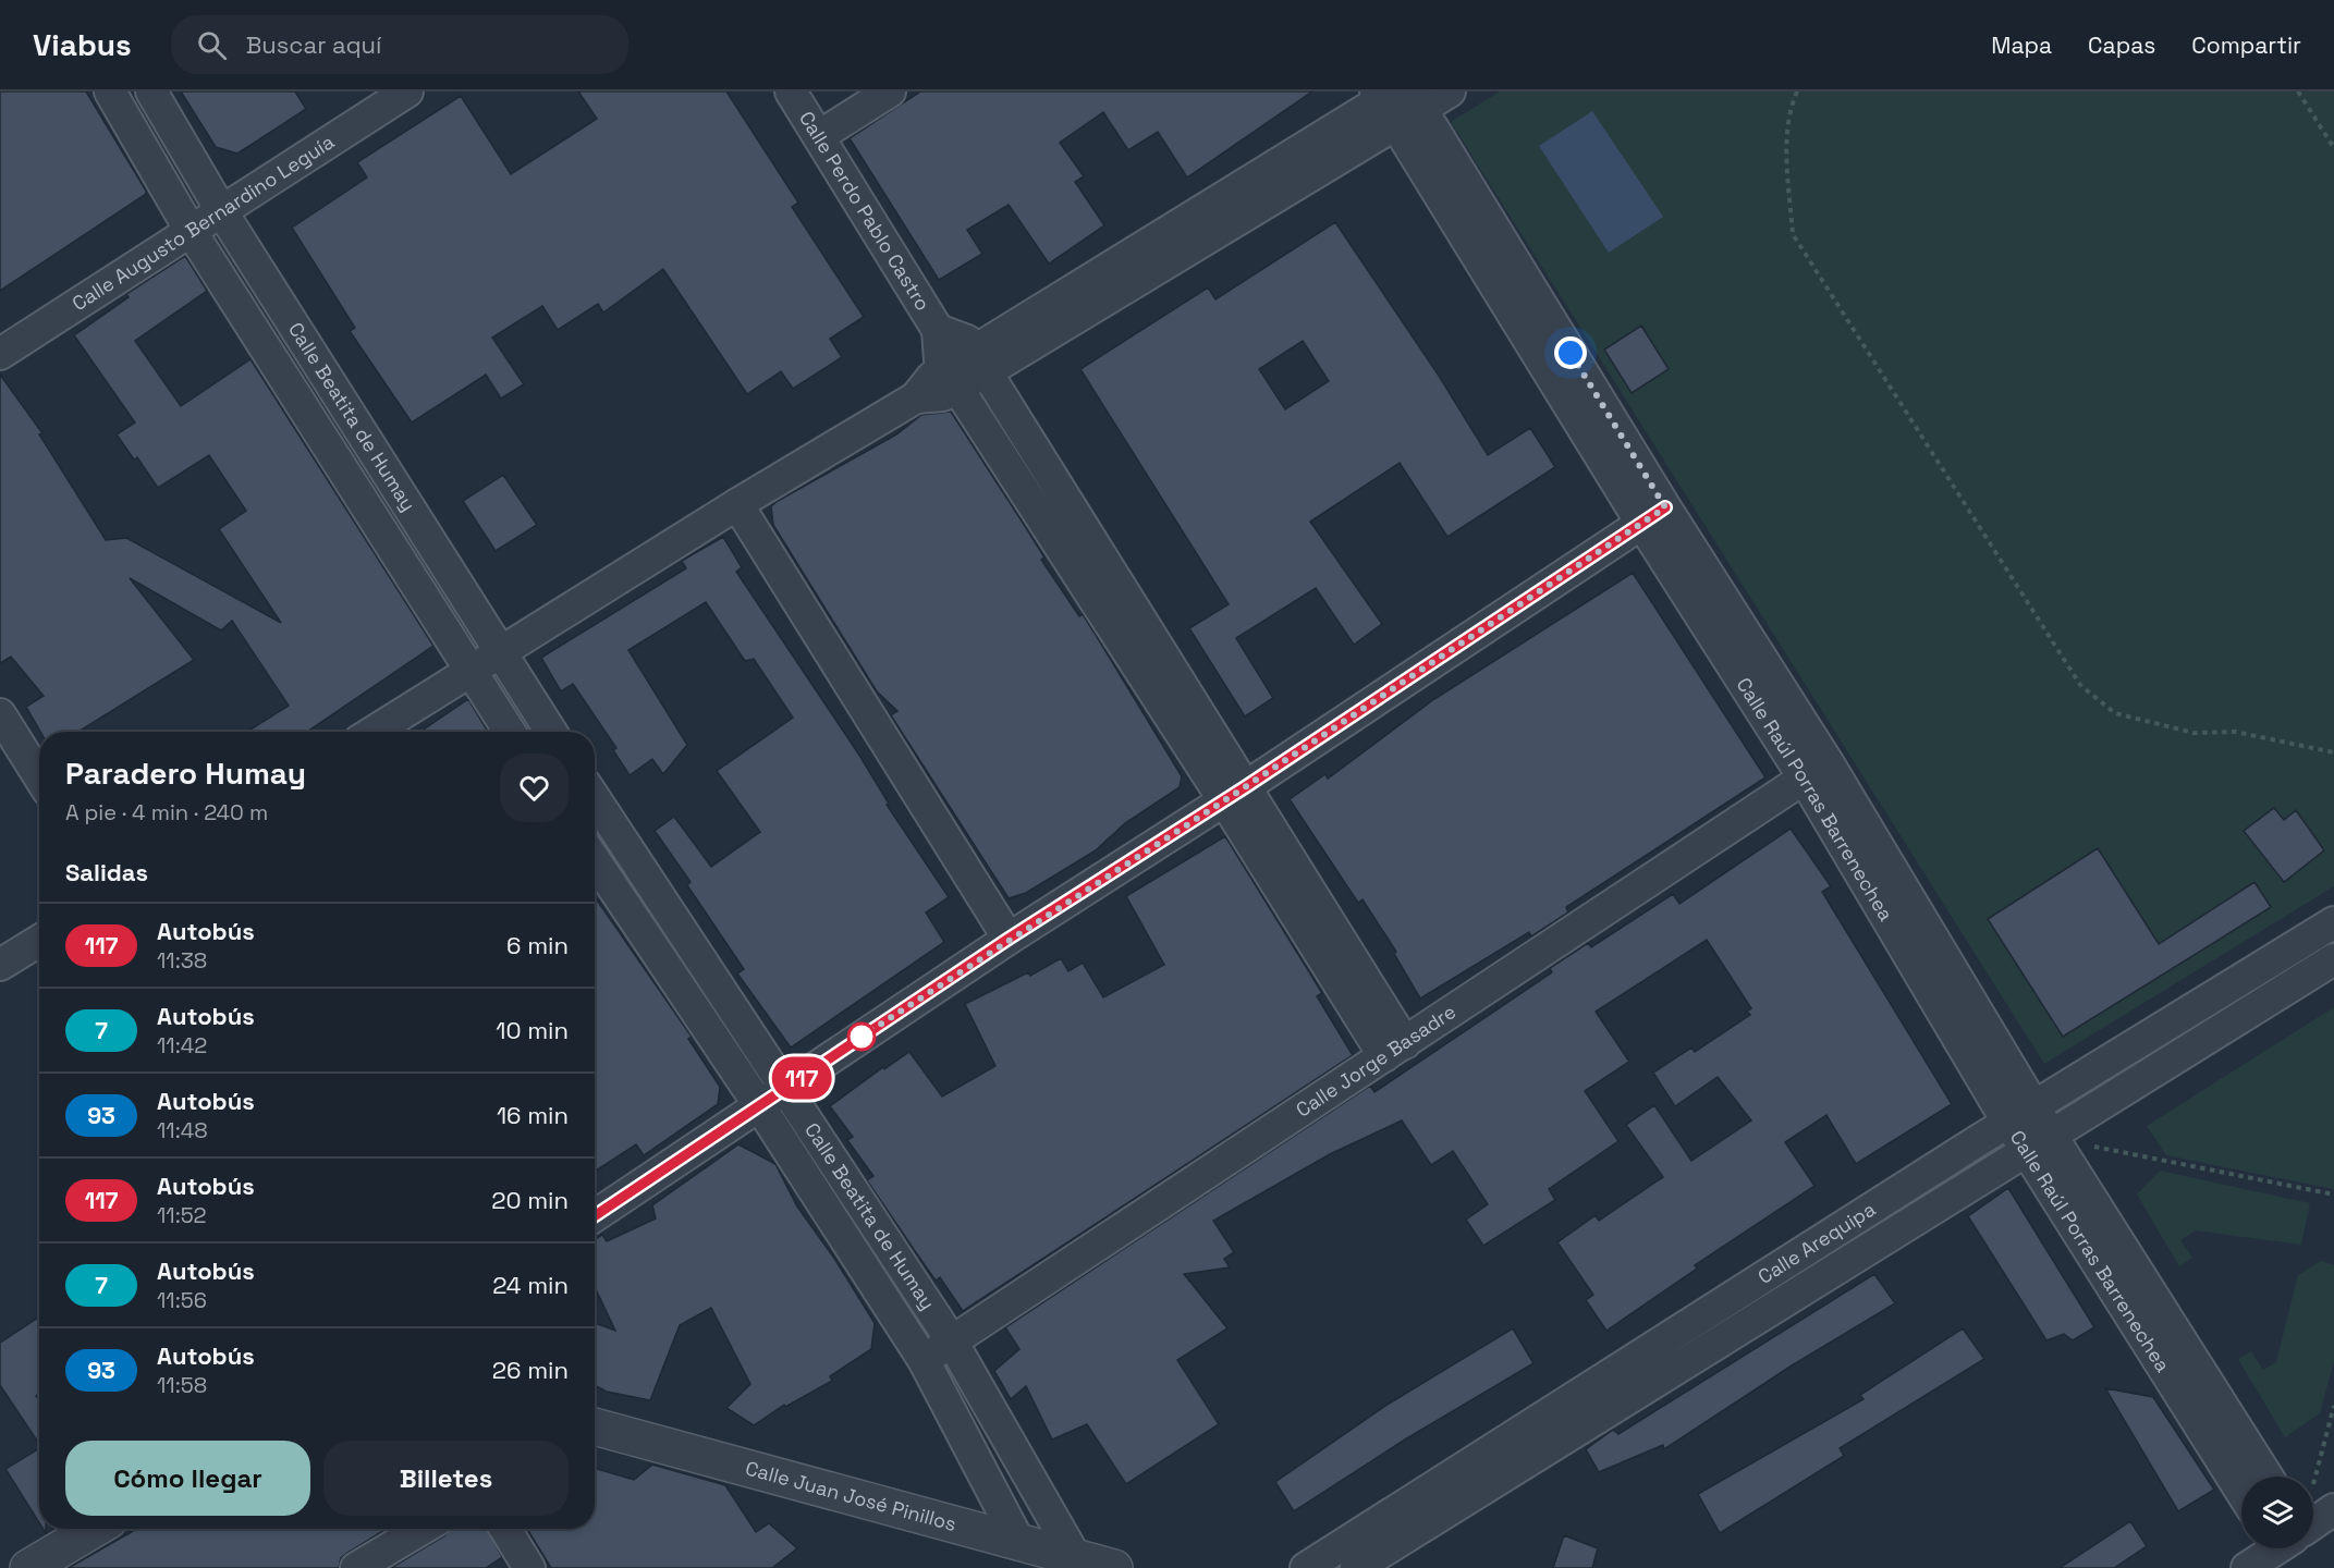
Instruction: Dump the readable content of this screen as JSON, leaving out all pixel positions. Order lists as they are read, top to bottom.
{
  "streets": {
    "street": [
      "Calle Perdo Pablo Castro",
      "Calle Augusto Bernardino Leguía",
      "Calle Beatita de Humay",
      "Calle Raúl Porras Barrenechea",
      "Calle Jorge Basadre",
      "Calle Arequipa",
      "Calle Juan José Pinillos"
    ]
  },
  "crossings": [
    ["Calle Augusto Bernardino Leguía", "Calle Beatita de Humay"],
    ["Calle Beatita de Humay", "Calle Jorge Basadre"],
    ["Calle Beatita de Humay", "Calle Juan José Pinillos"],
    ["Calle Raúl Porras Barrenechea", "Calle Jorge Basadre"],
    ["Calle Raúl Porras Barrenechea", "Calle Arequipa"]
  ],
  "lines": ["bus line 117"],
  "page": {
    "header": "Viabus",
    "search": "Buscar aquí",
    "nav": ["Mapa", "Capas", "Compartir"],
    "on_map": "117",
    "heading": [
      ["Paradero Humay", "A pie · 4 min · 240 m"],
      "Salidas"
    ],
    "list": [
      {
        "mark": "117",
        "name": "Autobús",
        "note": "11:38",
        "value": "6 min"
      },
      {
        "mark": "7",
        "name": "Autobús",
        "note": "11:42",
        "value": "10 min"
      },
      {
        "mark": "93",
        "name": "Autobús",
        "note": "11:48",
        "value": "16 min"
      },
      {
        "mark": "117",
        "name": "Autobús",
        "note": "11:52",
        "value": "20 min"
      },
      {
        "mark": "7",
        "name": "Autobús",
        "note": "11:56",
        "value": "24 min"
      },
      {
        "mark": "93",
        "name": "Autobús",
        "note": "11:58",
        "value": "26 min"
      }
    ],
    "buttons": ["Cómo llegar", "Billetes"]
  }
}
